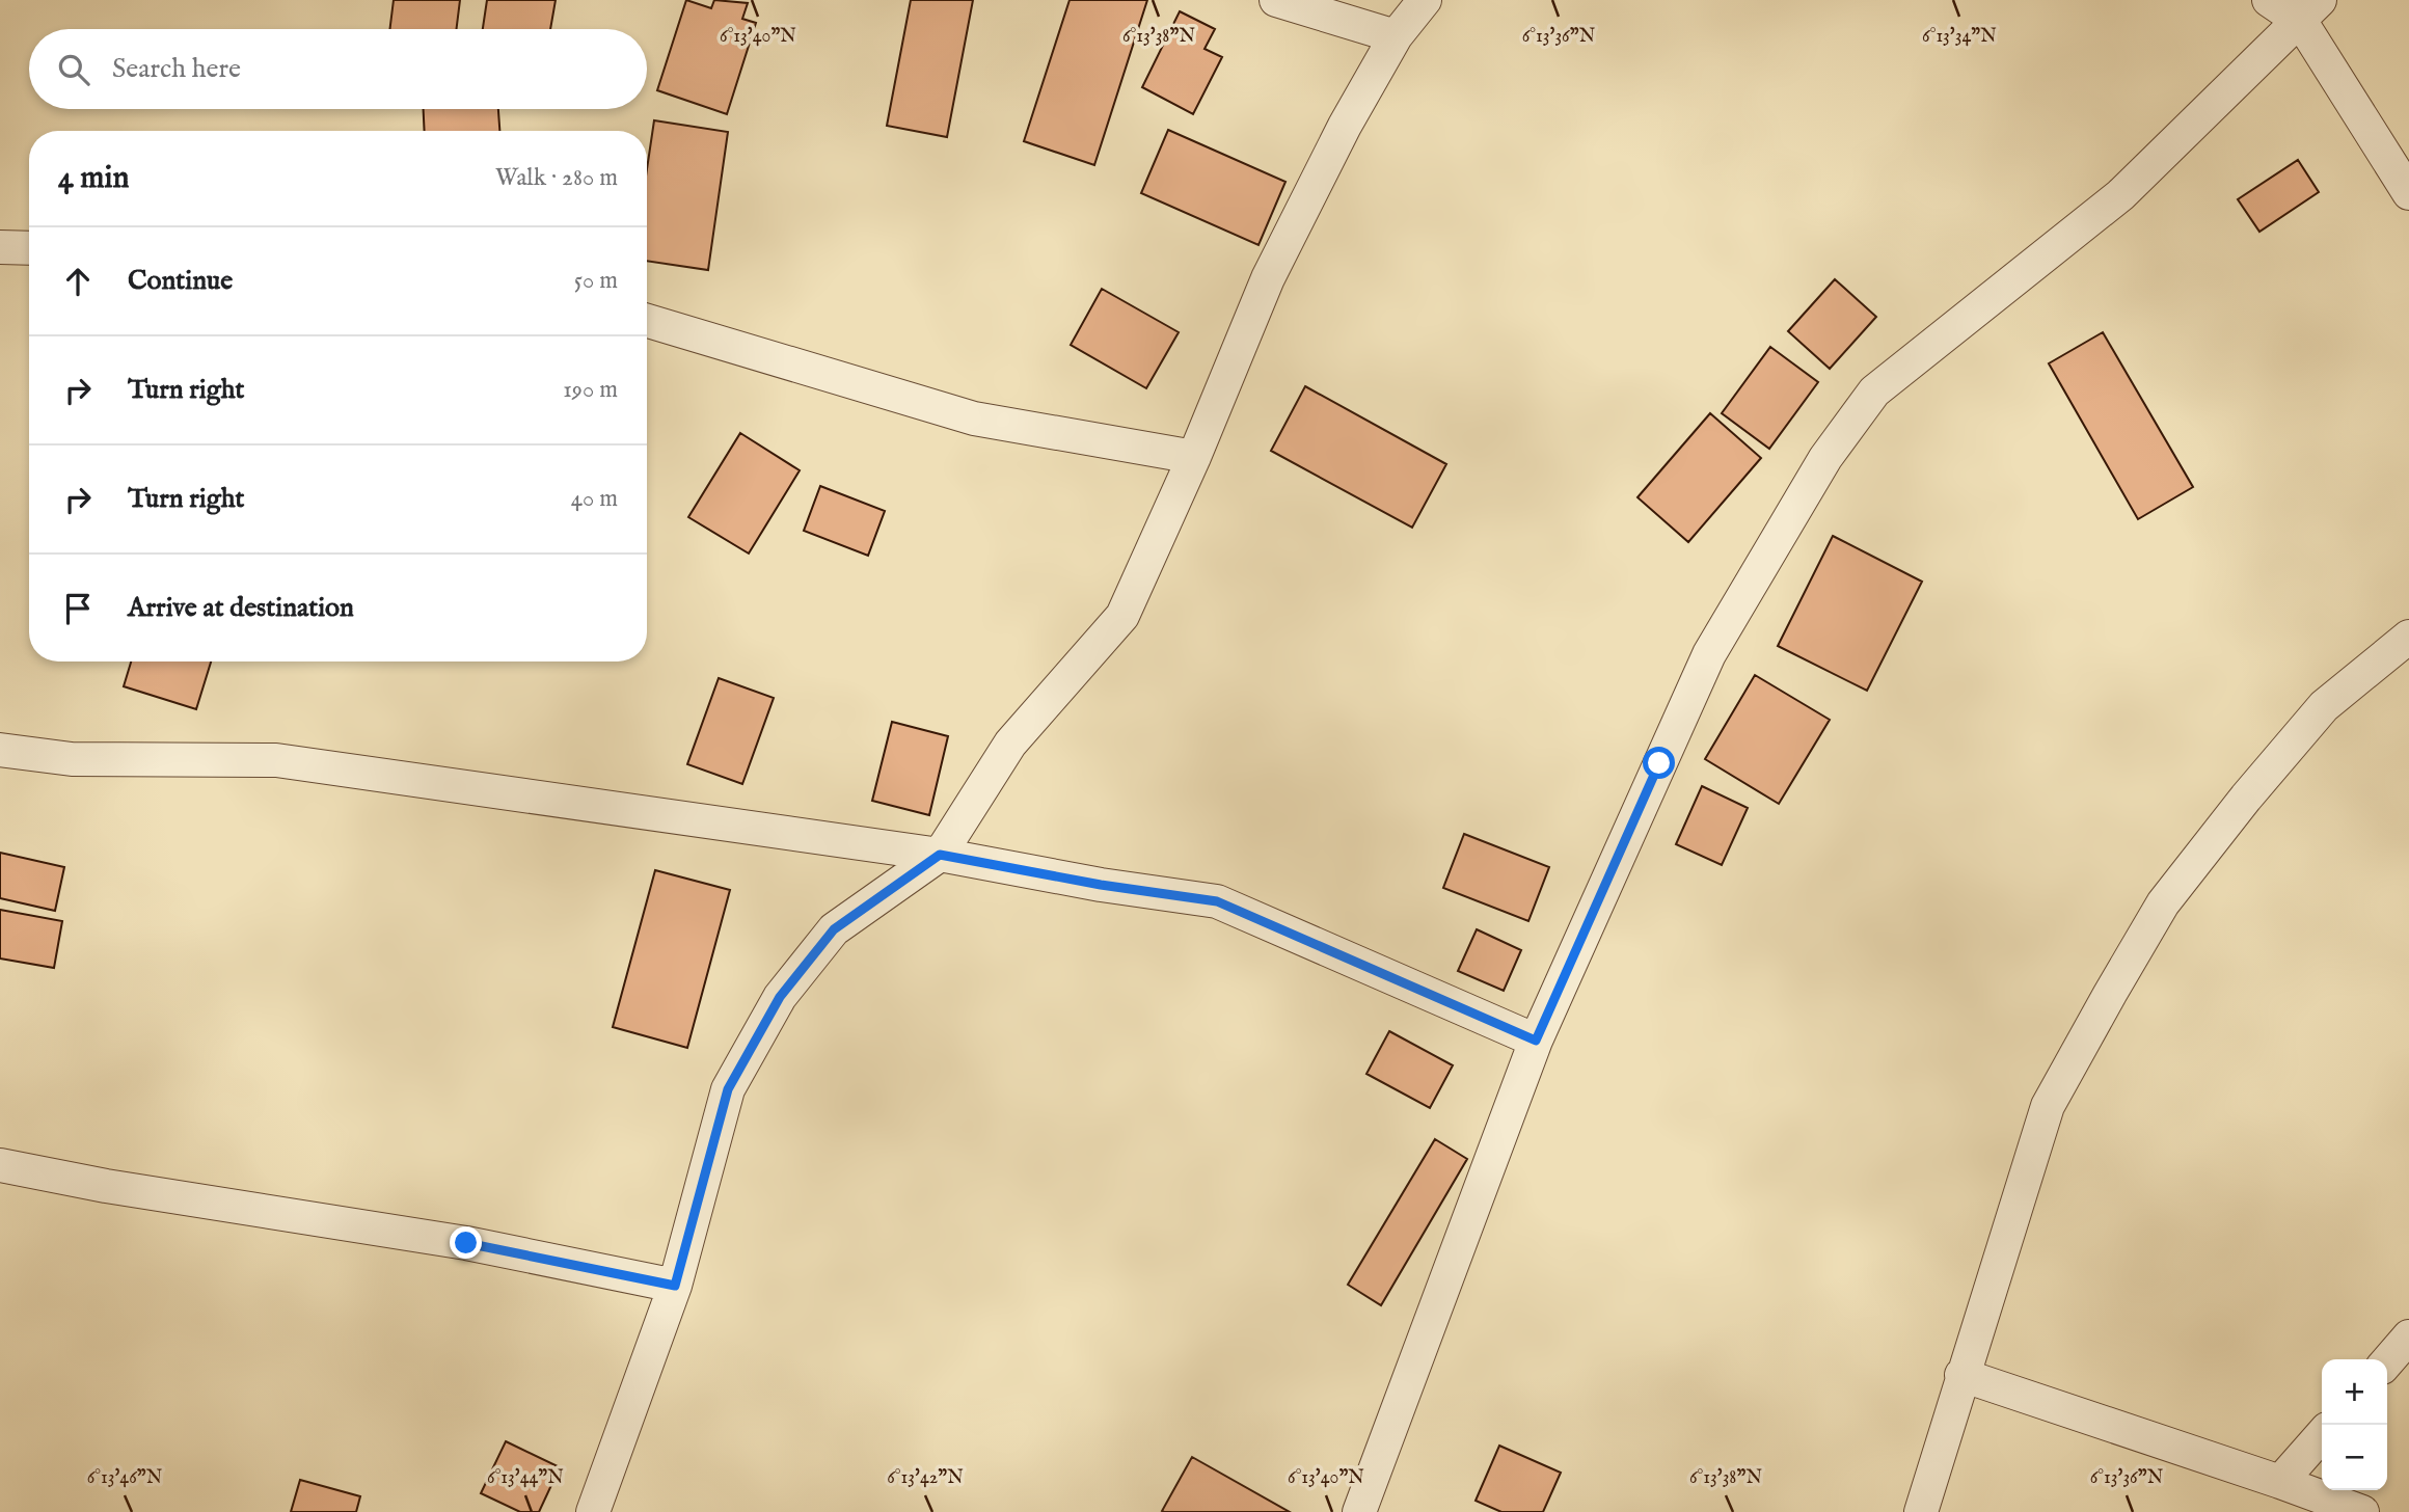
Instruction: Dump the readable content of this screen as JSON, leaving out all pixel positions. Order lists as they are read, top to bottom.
{
  "page": {
    "search": "Search here",
    "heading": ["4 min", "Walk · 280 m"],
    "list": [
      ["Continue", "50 m"],
      ["Turn right", "190 m"],
      ["Turn right", "40 m"],
      "Arrive at destination"
    ],
    "map_buttons": ["+", "−"]
  },
  "coordinates": [
    "6°13'40\"N",
    "6°13'38\"N",
    "6°13'36\"N",
    "6°13'34\"N",
    "6°13'46\"N",
    "6°13'44\"N",
    "6°13'42\"N"
  ]
}
